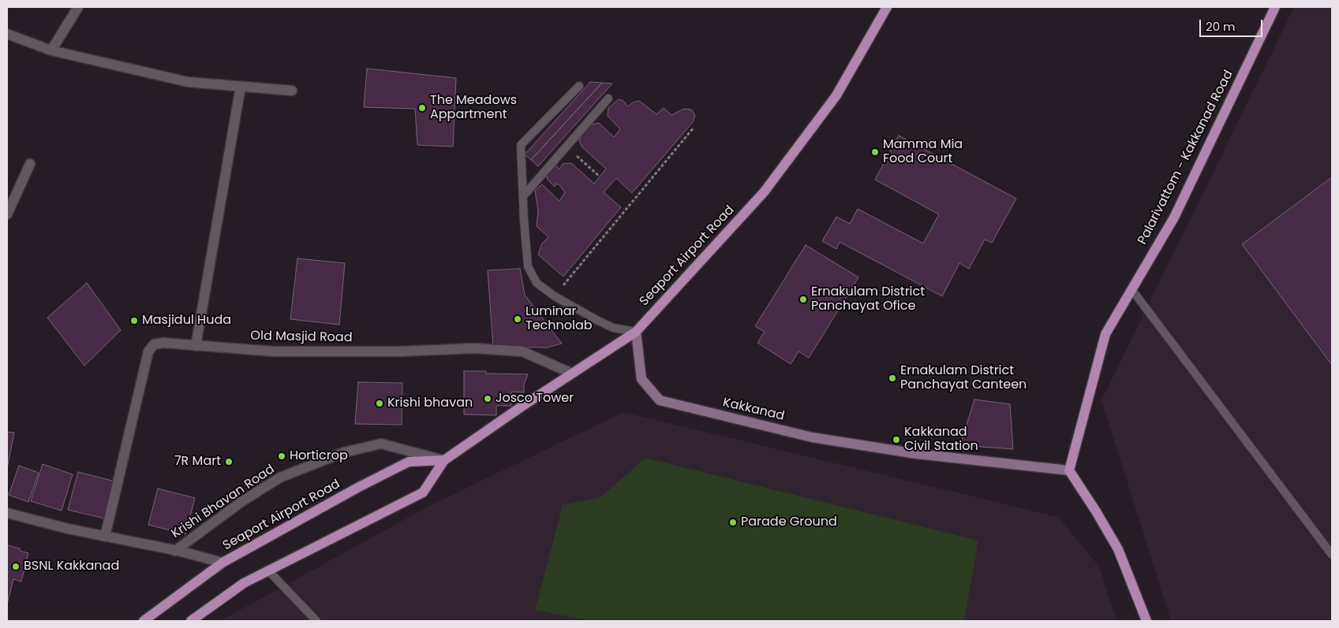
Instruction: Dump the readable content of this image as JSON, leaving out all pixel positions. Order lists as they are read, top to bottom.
{
  "streets": {
    "main road": ["Palarivattom - Kakkanad Road", "Seaport Airport Road", "Kakkanad"],
    "street": ["Old Masjid Road", "Krishi Bhavan Road"]
  },
  "crossings": [
    ["Palarivattom - Kakkanad Road", "Kakkanad"],
    ["Seaport Airport Road", "Old Masjid Road"],
    ["Seaport Airport Road", "Kakkanad"],
    ["Seaport Airport Road", "Krishi Bhavan Road"]
  ],
  "places": [
    "The Meadows Appartment",
    "Mamma Mia Food Court",
    "Ernakulam District Panchayat Ofice",
    "Luminar Technolab",
    "Masjidul Huda",
    "Ernakulam District Panchayat Canteen",
    "Josco Tower",
    "Krishi bhavan",
    "Kakkanad Civil Station",
    "Horticrop",
    "7R Mart",
    "Parade Ground",
    "BSNL Kakkanad"
  ],
  "scale_bar": "20 m"
}
